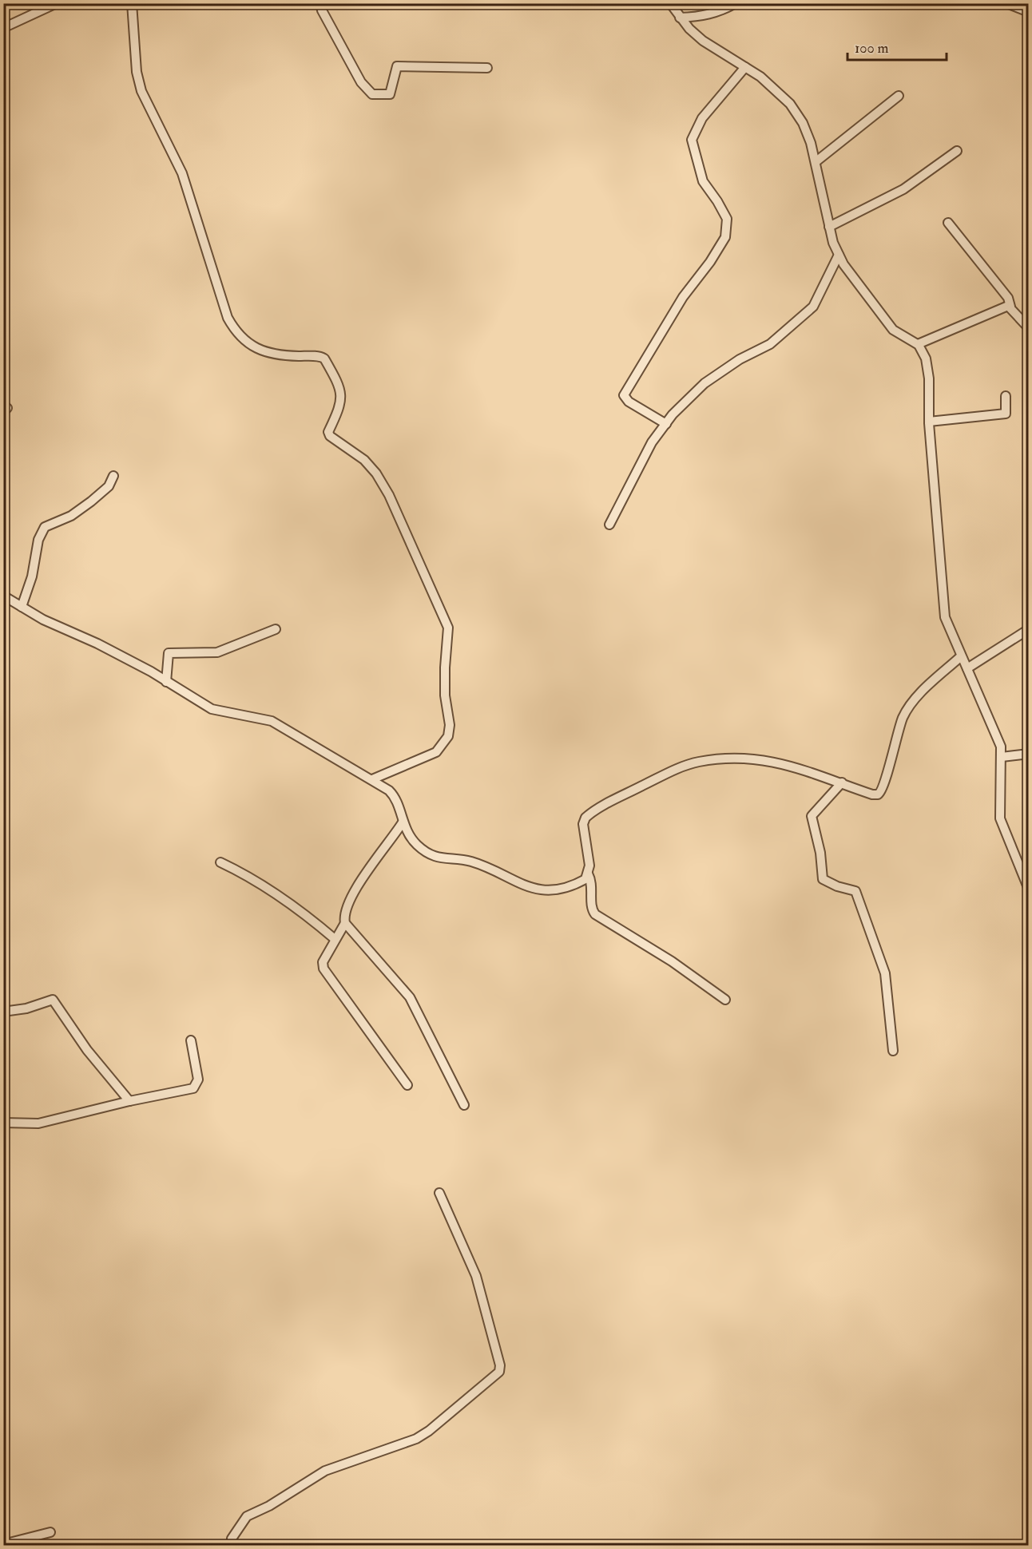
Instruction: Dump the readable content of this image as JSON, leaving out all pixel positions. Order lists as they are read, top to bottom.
{
  "scale_bar": "100 m"
}
